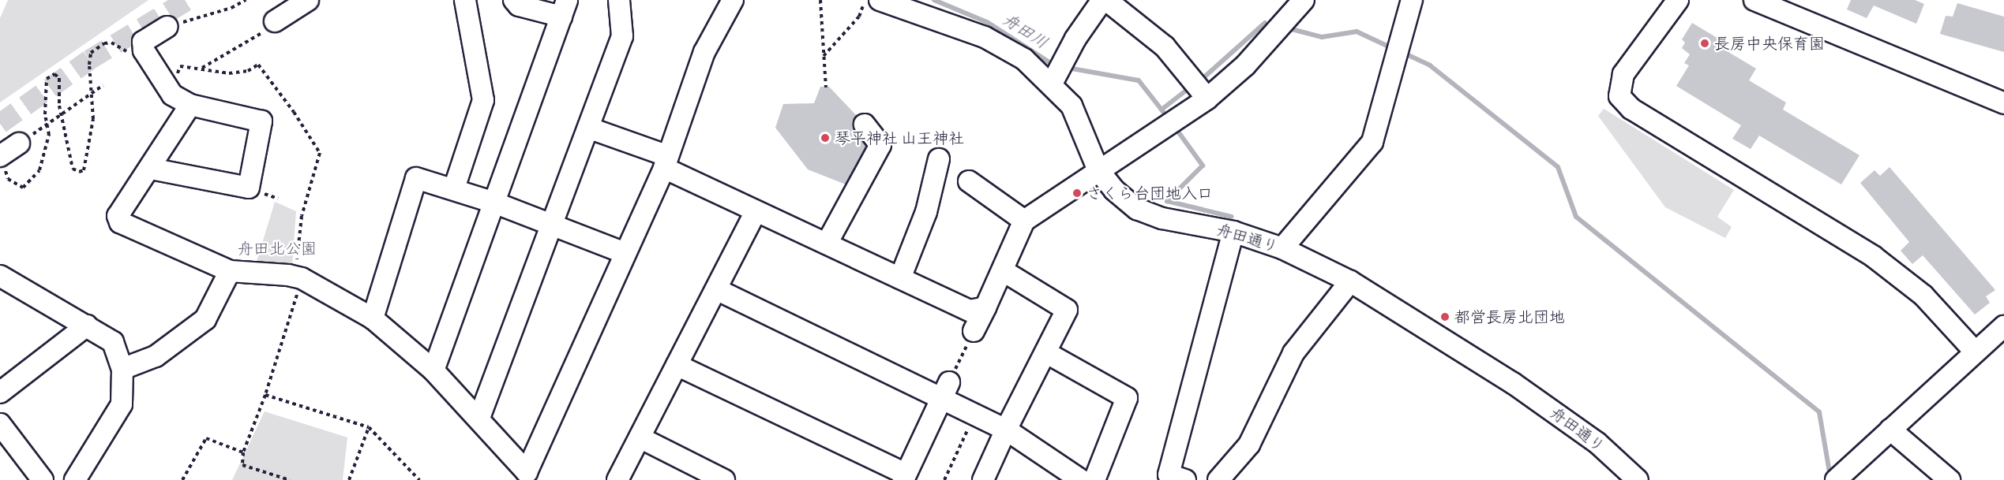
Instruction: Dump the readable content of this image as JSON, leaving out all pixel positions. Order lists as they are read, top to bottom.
{
  "streets": {
    "street": ["舟田通り"]
  },
  "water": ["舟田川"],
  "parks": ["舟田北公園"],
  "places": [
    "長房中央保育園",
    "琴平神社 山王神社",
    "さくら台団地入口",
    "都営長房北団地"
  ]
}
